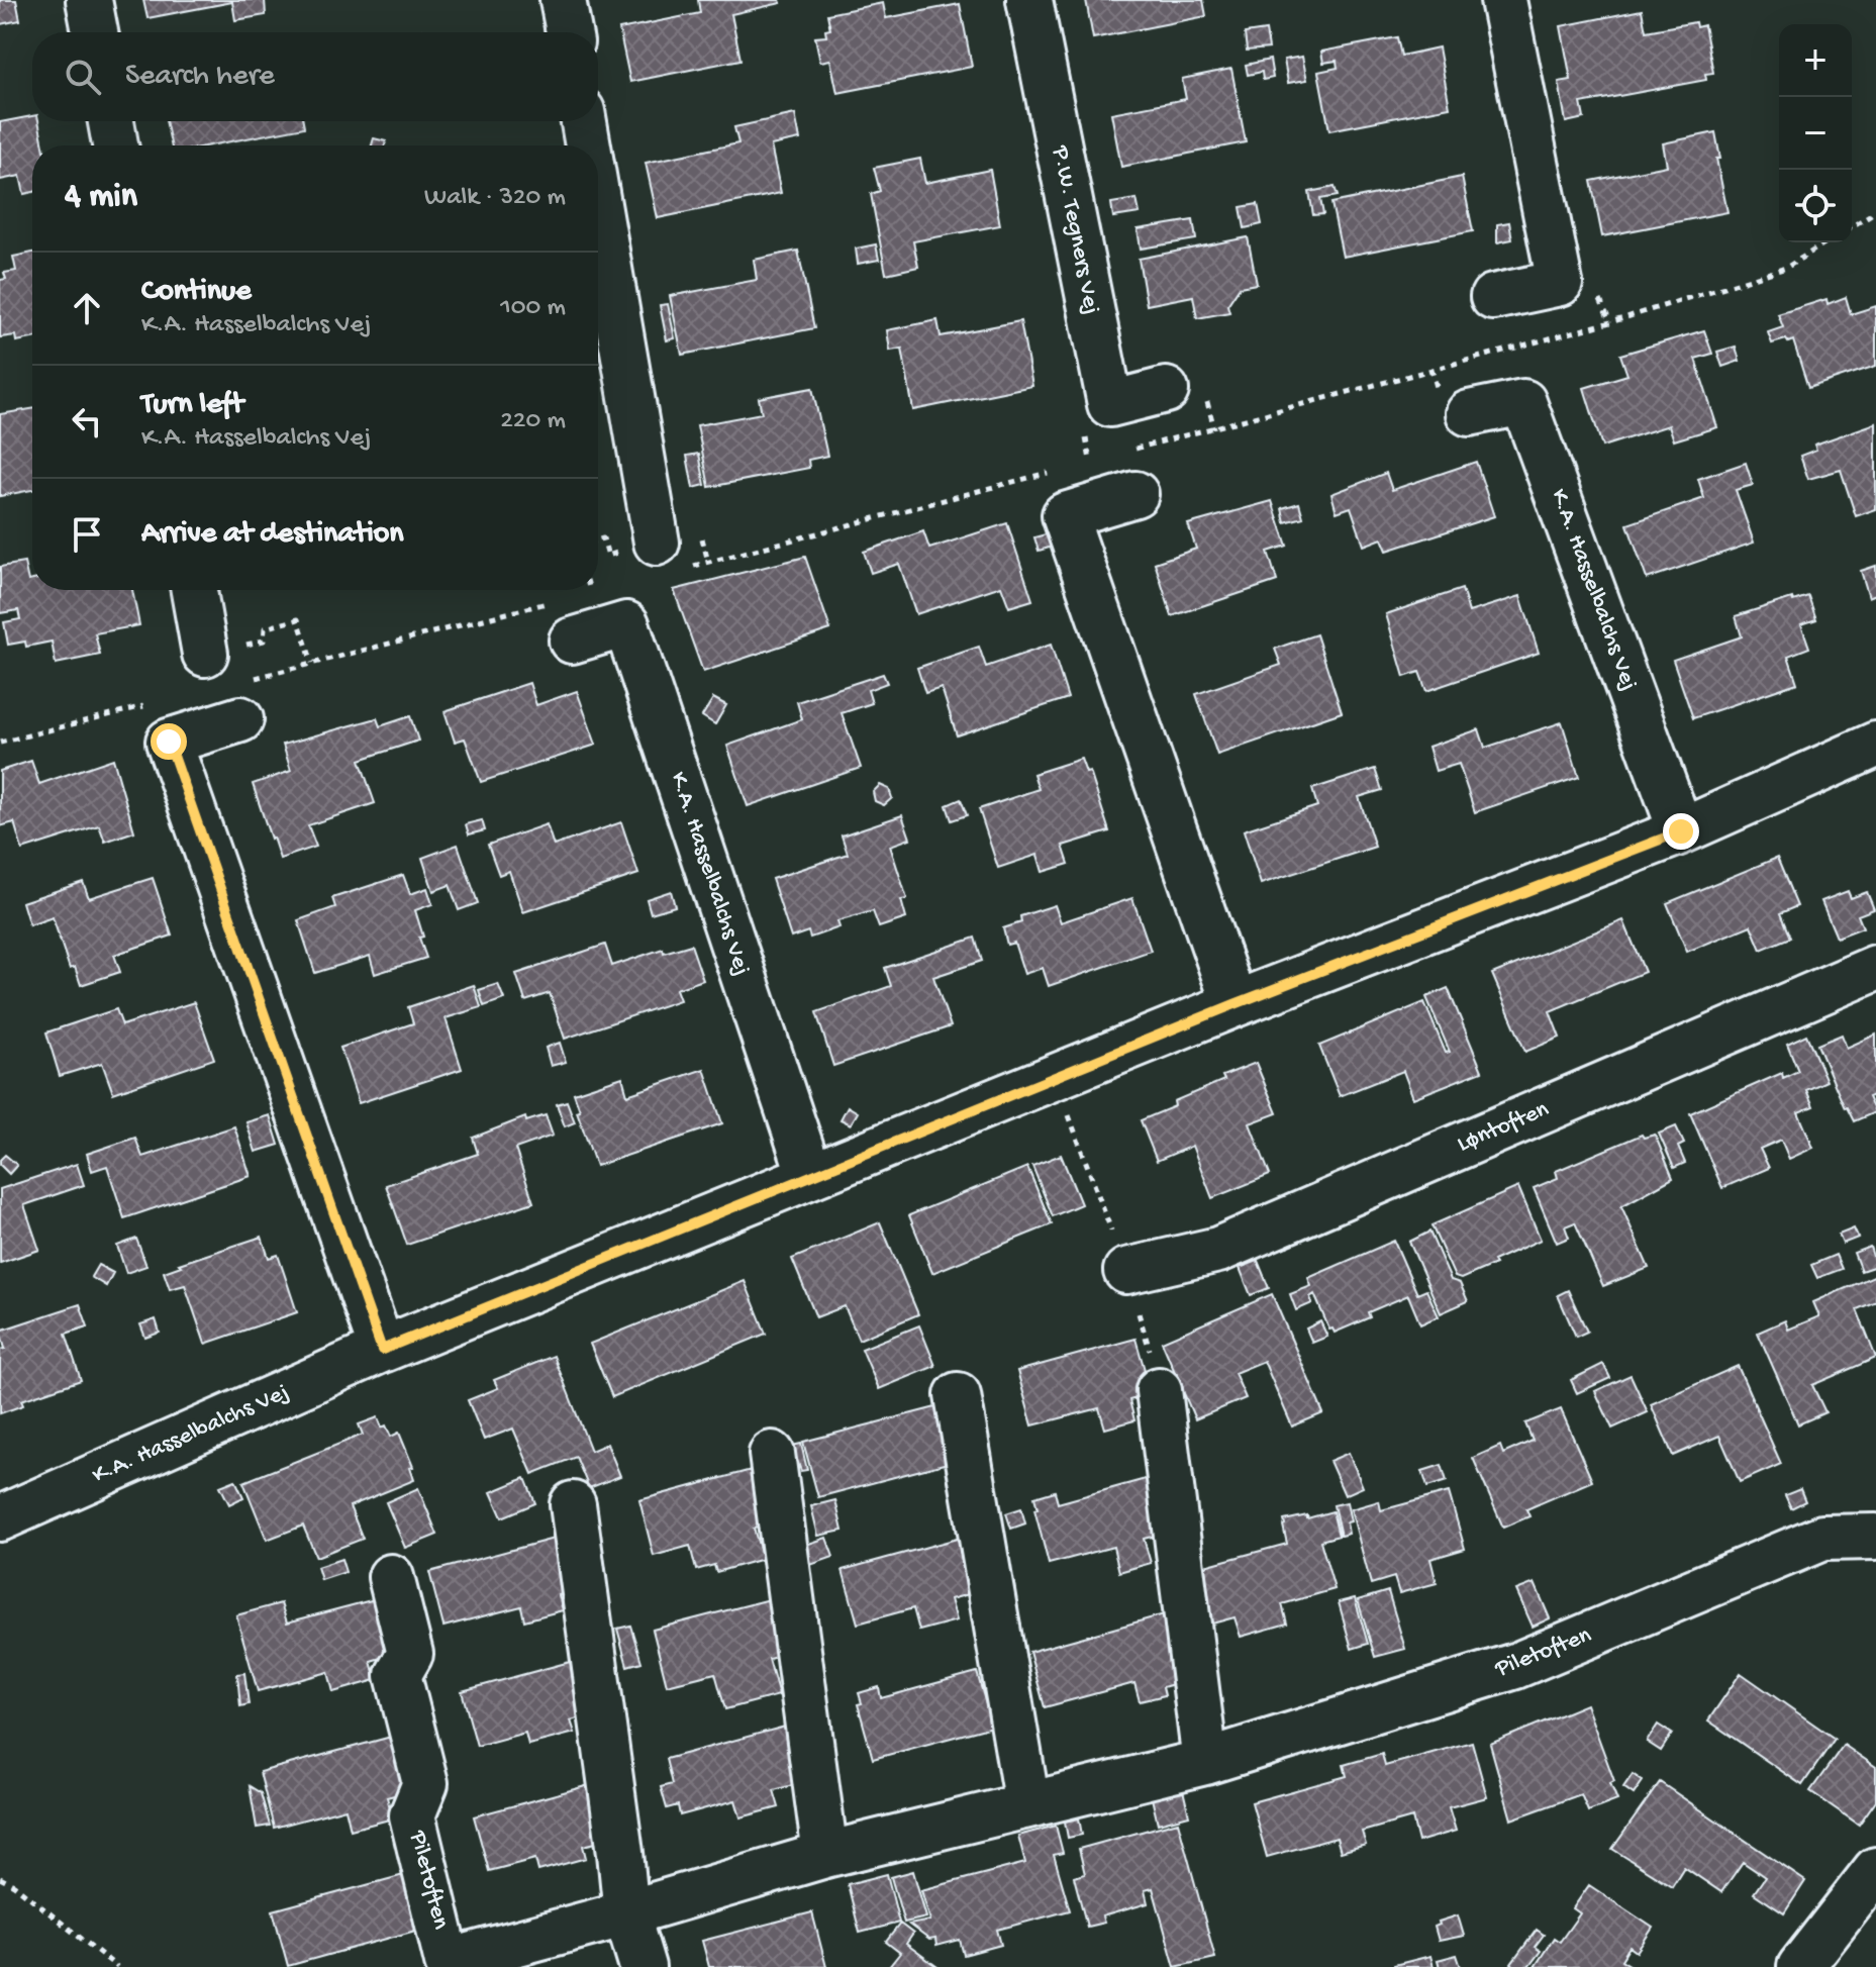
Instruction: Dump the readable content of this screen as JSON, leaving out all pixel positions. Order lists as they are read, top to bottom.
{
  "streets": {
    "street": [
      "P.W. Tegners Vej",
      "K.A. Hasselbalchs Vej",
      "Løntoften",
      "Piletoften"
    ]
  },
  "page": {
    "map_buttons": ["+", "−"],
    "search": "Search here",
    "heading": ["4 min", "Walk · 320 m"],
    "list": [
      ["Continue", "K.A. Hasselbalchs Vej", "100 m"],
      ["Turn left", "K.A. Hasselbalchs Vej", "220 m"],
      "Arrive at destination"
    ]
  }
}
